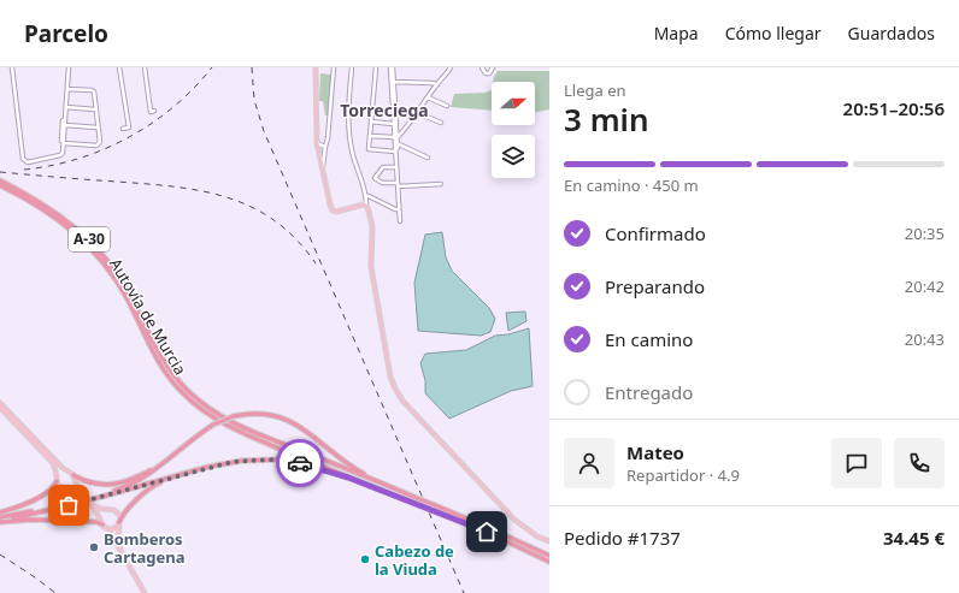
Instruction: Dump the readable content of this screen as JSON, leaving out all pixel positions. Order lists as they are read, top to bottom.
{
  "streets": {
    "highway": ["A-30", "Autovía de Murcia"]
  },
  "districts": ["Torreciega"],
  "places": ["Bomberos Cartagena", "Cabezo de la Viuda"],
  "north": "right",
  "page": {
    "header": "Parcelo",
    "nav": ["Mapa", "Cómo llegar", "Guardados"],
    "heading": ["3 min", "Llega en", "20:51–20:56"],
    "panel": [
      "Mateo",
      "Repartidor · 4.9",
      "Pedido #1737",
      "34.45 €"
    ],
    "bar": "En camino · 450 m",
    "list": [
      ["Confirmado", "20:35"],
      ["Preparando", "20:42"],
      ["En camino", "20:43"],
      "Entregado"
    ]
  }
}
